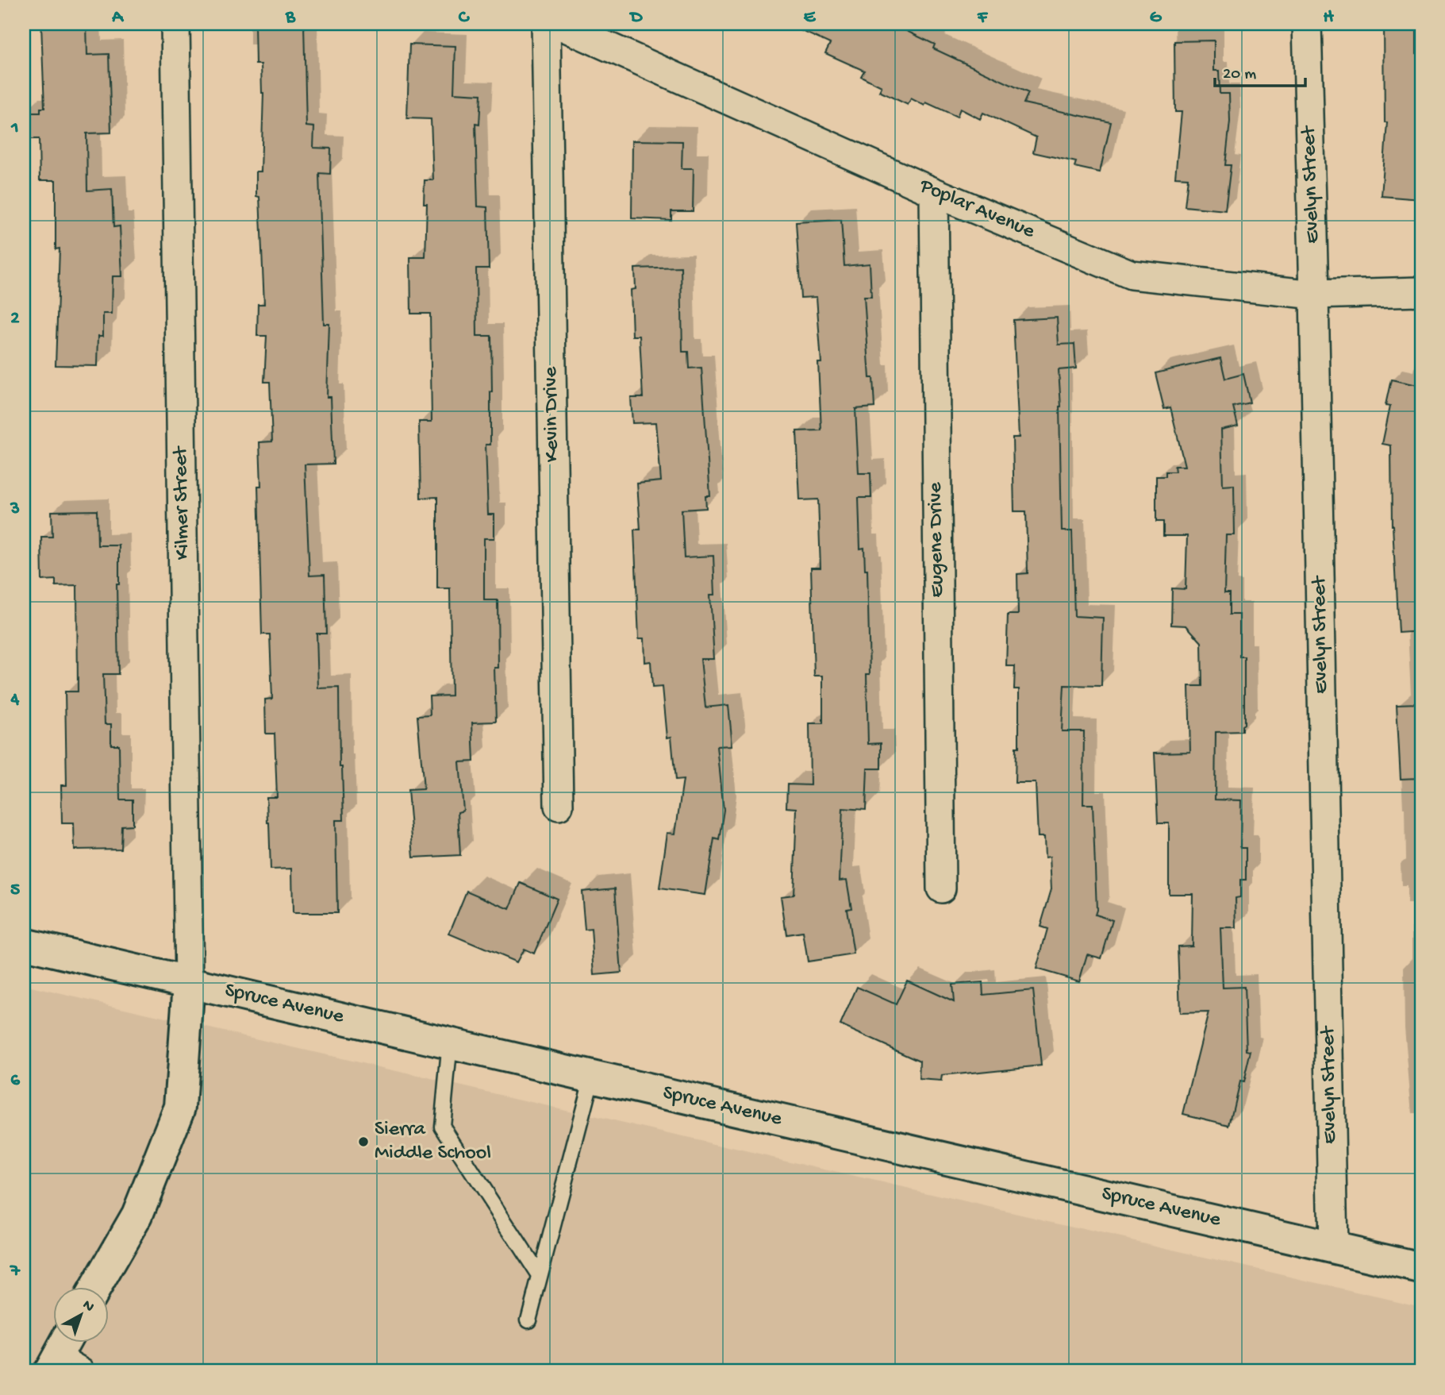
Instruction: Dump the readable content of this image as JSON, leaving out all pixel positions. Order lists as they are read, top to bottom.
{
  "streets": {
    "main road": ["Spruce Avenue"],
    "street": [
      "Evelyn Street",
      "Poplar Avenue",
      "Kevin Drive",
      "Kilmer Street",
      "Eugene Drive"
    ]
  },
  "crossings": [
    ["Evelyn Street", "Poplar Avenue"],
    ["Evelyn Street", "Spruce Avenue"],
    ["Poplar Avenue", "Eugene Drive"],
    ["Kilmer Street", "Spruce Avenue"]
  ],
  "places": ["Sierra Middle School"],
  "scale_bar": "20 m",
  "north": "top right",
  "grid": {
    "columns": [
      "A",
      "B",
      "C",
      "D",
      "E",
      "F",
      "G",
      "H"
    ],
    "rows": [
      "1",
      "2",
      "3",
      "4",
      "5",
      "6",
      "7"
    ]
  }
}
